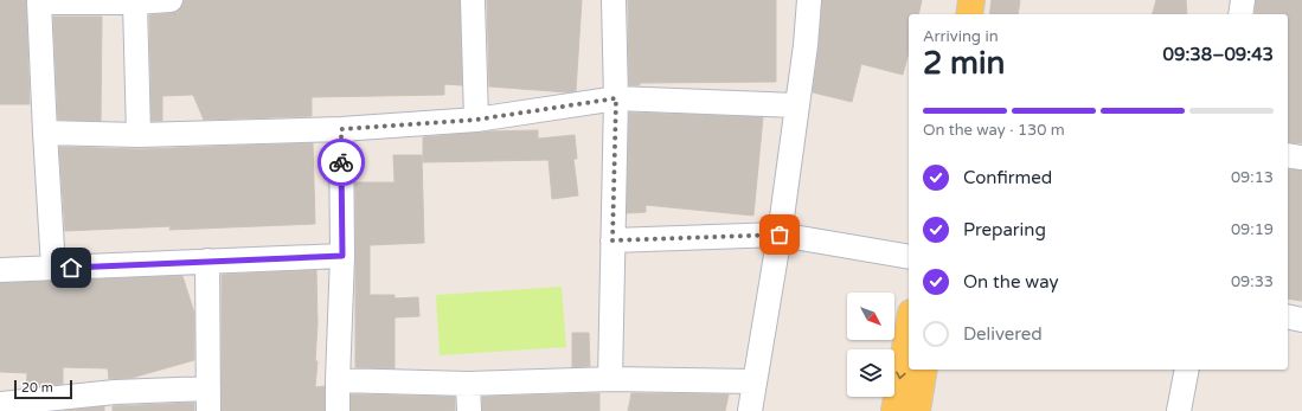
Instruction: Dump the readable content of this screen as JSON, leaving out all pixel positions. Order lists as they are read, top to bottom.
{
  "scale_bar": "20 m",
  "north": "bottom right",
  "page": {
    "heading": ["2 min", "Arriving in", "09:38–09:43"],
    "bar": "On the way · 130 m",
    "list": [
      ["Confirmed", "09:13"],
      ["Preparing", "09:19"],
      ["On the way", "09:33"],
      "Delivered"
    ],
    "scale": "20 m"
  }
}
